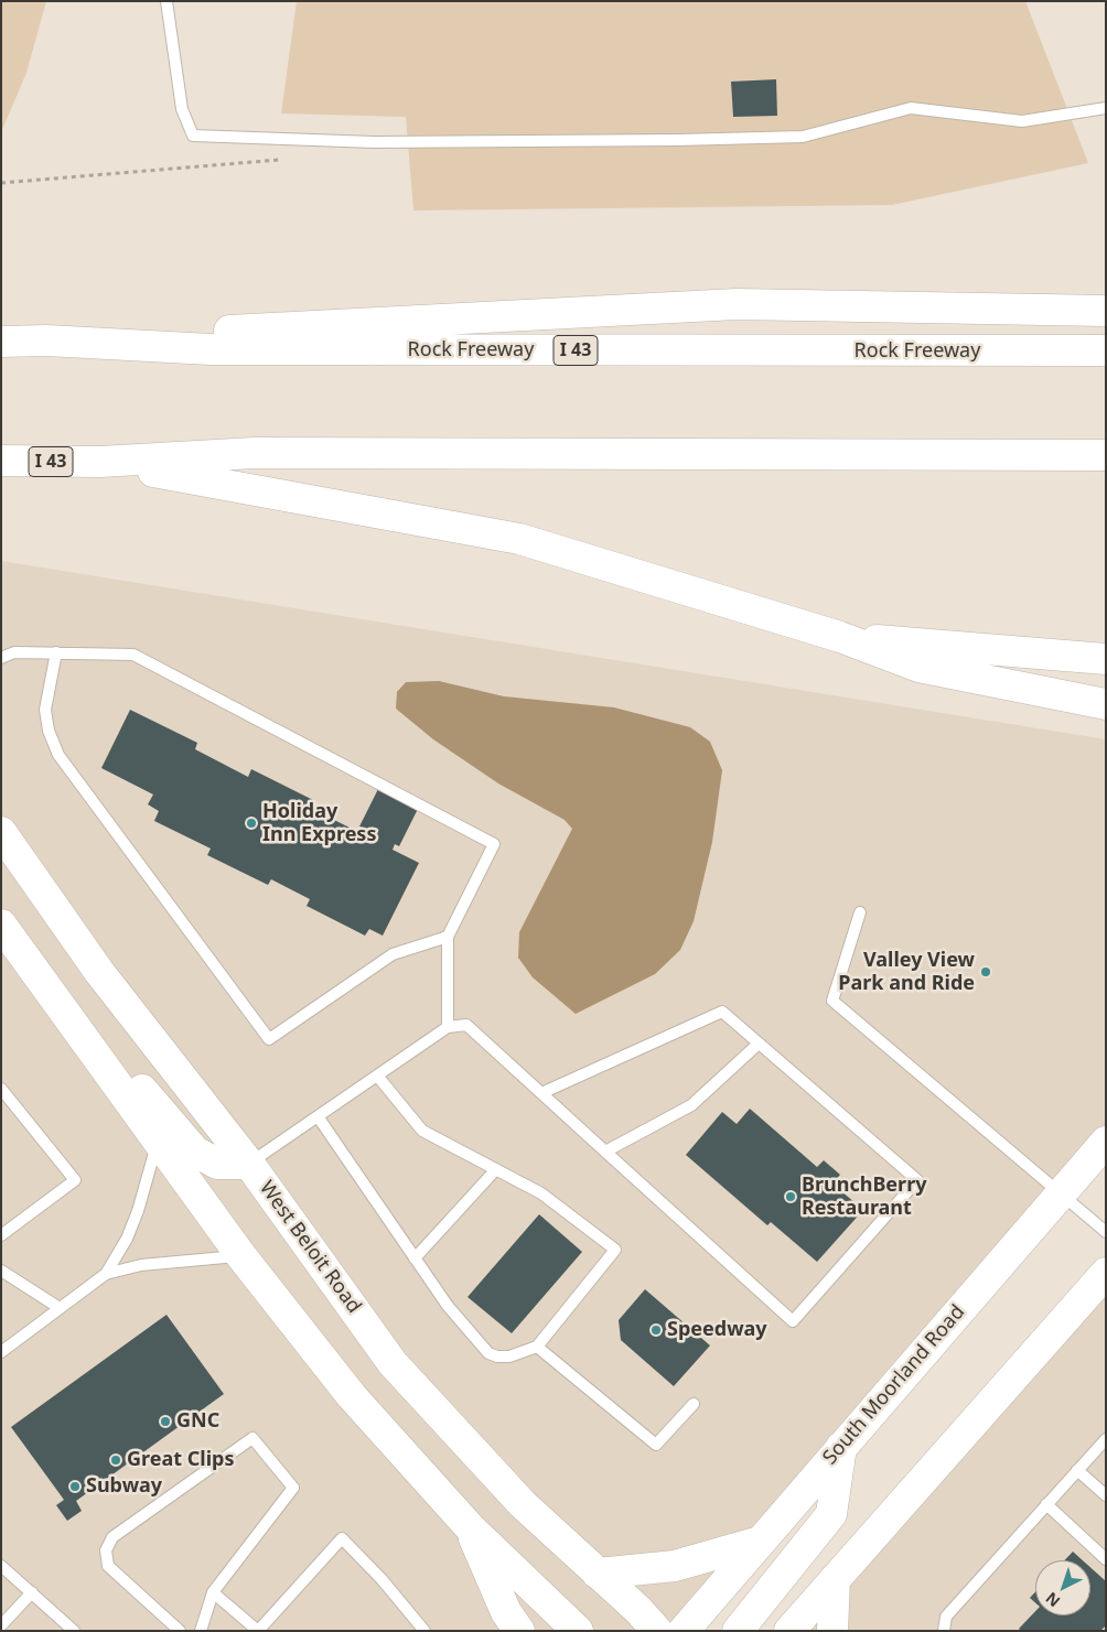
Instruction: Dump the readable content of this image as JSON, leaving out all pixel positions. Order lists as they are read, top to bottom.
{
  "streets": {
    "main road": [
      "Rock Freeway",
      "I 43",
      "West Beloit Road",
      "South Moorland Road"
    ]
  },
  "places": [
    "Holiday Inn Express",
    "Valley View Park and Ride",
    "BrunchBerry Restaurant",
    "Speedway",
    "GNC",
    "Great Clips",
    "Subway"
  ],
  "north": "bottom left"
}
